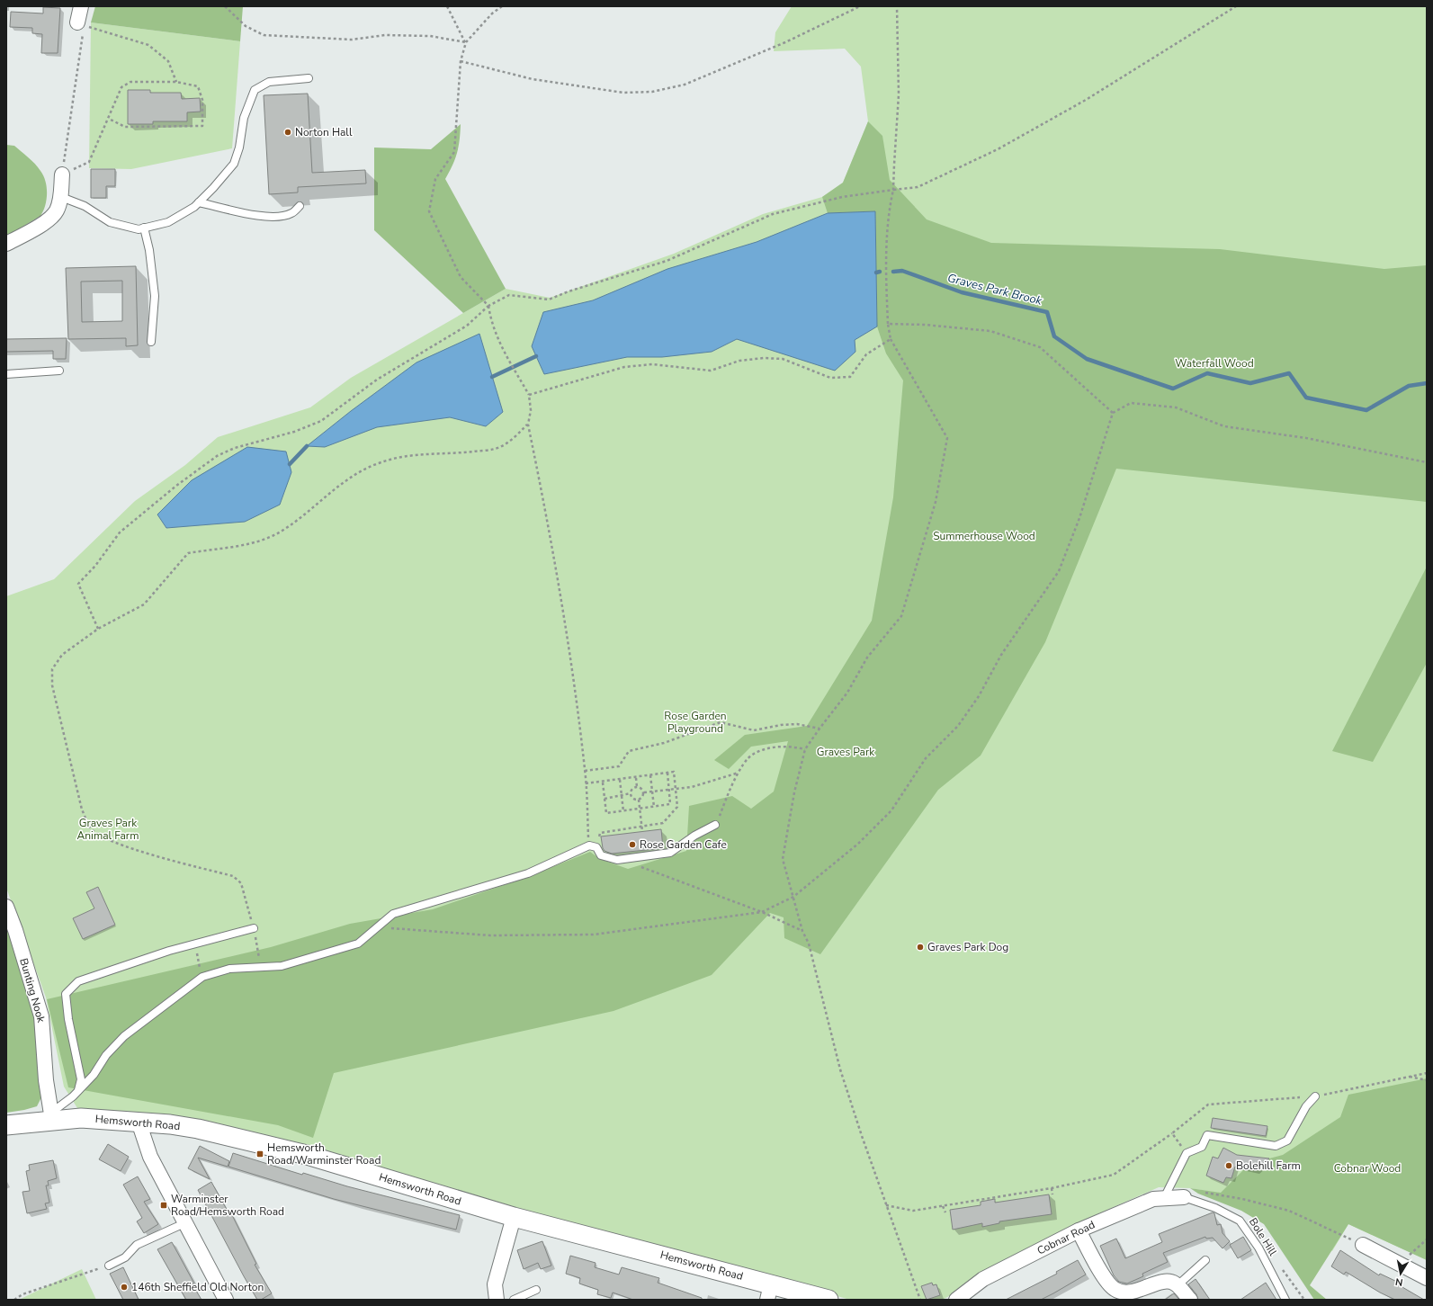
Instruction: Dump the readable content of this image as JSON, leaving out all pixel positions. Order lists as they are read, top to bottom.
{
  "streets": {
    "street": ["Bunting Nook", "Hemsworth Road", "Cobnar Road"],
    "lane": ["Bole Hill"]
  },
  "crossings": [
    ["Bunting Nook", "Hemsworth Road"],
    ["Bole Hill", "Cobnar Road"]
  ],
  "water": ["Graves Park Brook"],
  "parks": [
    "Waterfall Wood",
    "Summerhouse Wood",
    "Rose Garden Playground",
    "Graves Park",
    "Graves Park Animal Farm",
    "Cobnar Wood"
  ],
  "places": {
    "other": [
      "Norton Hall",
      "Rose Garden Cafe",
      "Graves Park Dog",
      "Bolehill Farm",
      "146th Sheffield Old Norton"
    ],
    "transit": ["Hemsworth Road/Warminster Road", "Warminster Road/Hemsworth Road"]
  },
  "north": "bottom"
}
